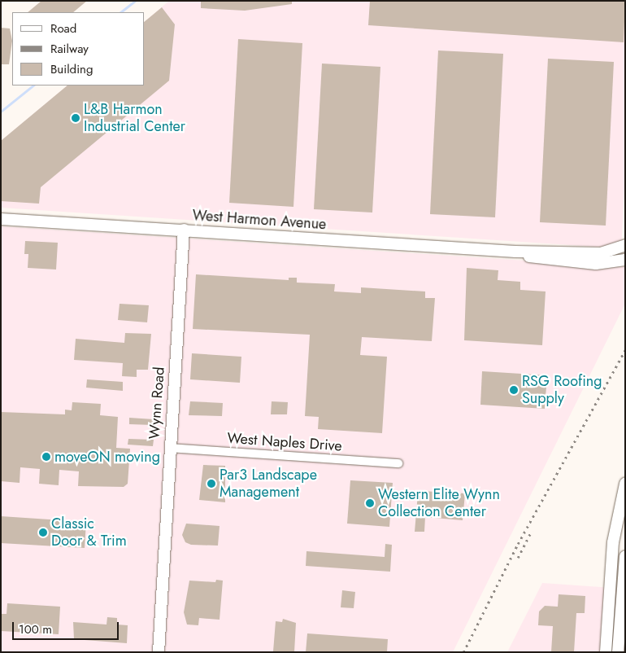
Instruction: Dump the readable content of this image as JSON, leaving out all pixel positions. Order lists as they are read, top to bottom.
{
  "streets": {
    "main road": ["West Harmon Avenue", "Wynn Road"],
    "street": ["West Naples Drive"]
  },
  "crossings": [
    ["West Harmon Avenue", "Wynn Road"],
    ["Wynn Road", "West Naples Drive"]
  ],
  "places": [
    "L&B Harmon Industrial Center",
    "RSG Roofing Supply",
    "moveON moving",
    "Par3 Landscape Management",
    "Western Elite Wynn Collection Center",
    "Classic Door & Trim"
  ],
  "legend": ["Road", "Railway", "Building"],
  "scale_bar": "100 m"
}
